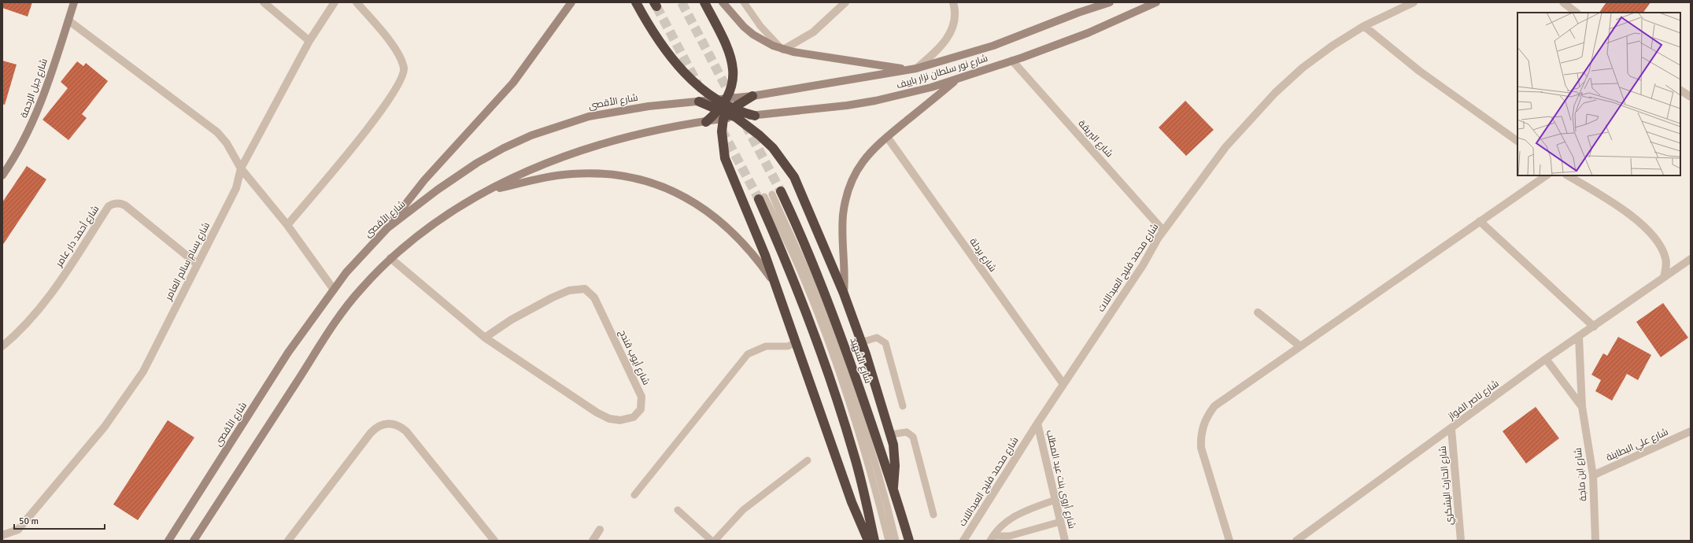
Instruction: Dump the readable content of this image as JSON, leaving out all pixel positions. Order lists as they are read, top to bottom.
{
  "streets": {
    "highway": ["شارع الشهيد"],
    "main road": ["شارع نور سلطان نزار باييف", "شارع جبل الرحمة", "شارع الأقصى"],
    "street": [
      "شارع البريقة",
      "شارع أحمد دار عامر",
      "شارع بردلة",
      "شارع بسام سالم العامر",
      "شارع محمد فليح العبداللات",
      "شارع أيوب قندح",
      "شارع ناصر الفواز",
      "شارع علي البطاينة",
      "شارع ابن ماجة",
      "شارع أروى بنت عبد المطلب",
      "شارع الحارث اليشكري"
    ]
  },
  "crossings": [
    ["شارع نور سلطان نزار باييف", "شارع البريقة"],
    ["شارع البريقة", "شارع محمد فليح العبداللات"],
    ["شارع أحمد دار عامر", "شارع بسام سالم العامر"],
    ["شارع بردلة", "شارع محمد فليح العبداللات"],
    ["شارع محمد فليح العبداللات", "شارع أروى بنت عبد المطلب"],
    ["شارع ناصر الفواز", "شارع ابن ماجة"],
    ["شارع ناصر الفواز", "شارع الحارث اليشكري"],
    ["شارع علي البطاينة", "شارع ابن ماجة"]
  ],
  "scale_bar": "50 m"
}
